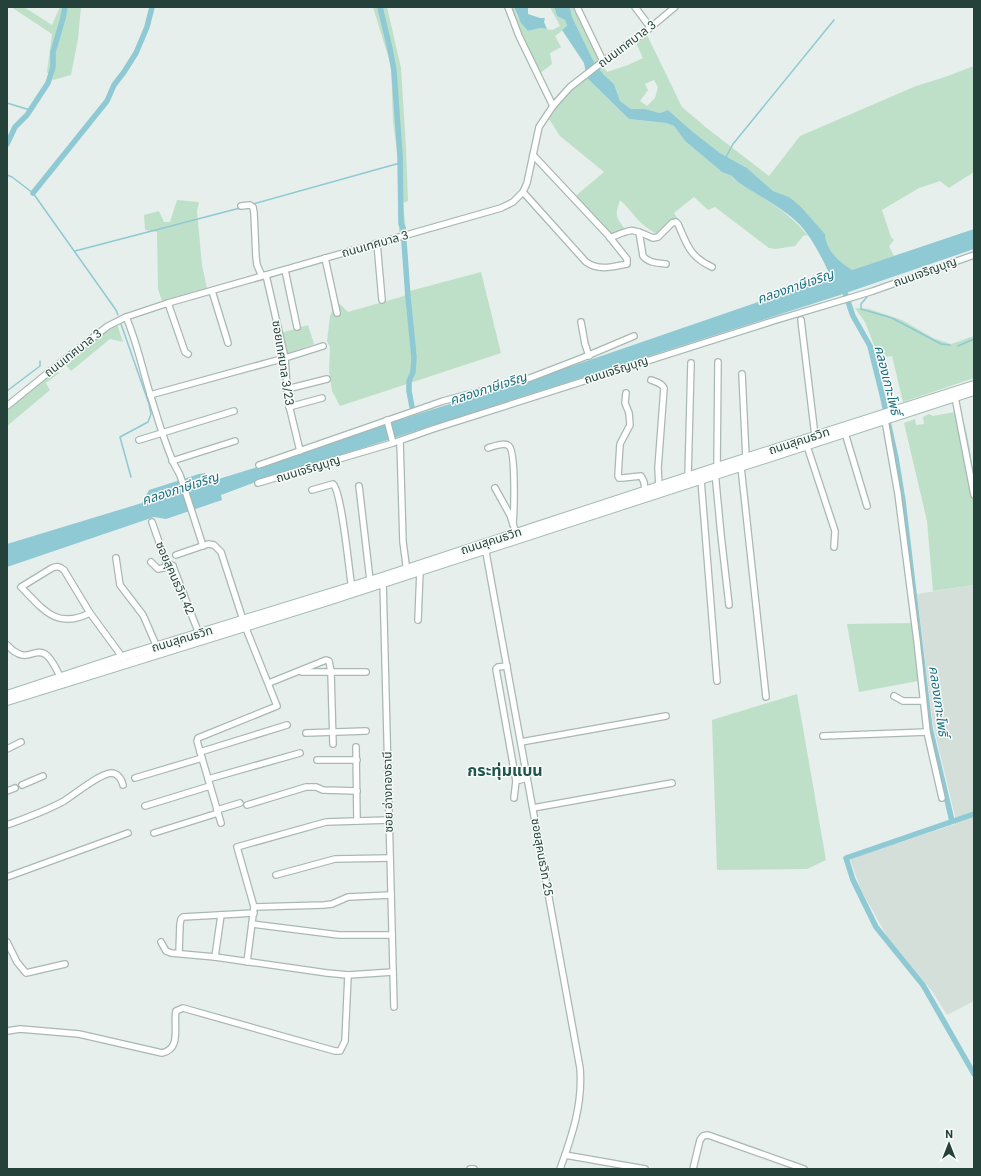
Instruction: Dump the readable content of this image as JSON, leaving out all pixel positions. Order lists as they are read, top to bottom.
{
  "streets": {
    "main road": ["ถนนสุคนธวิท"],
    "street": [
      "ถนนเทศบาล 3",
      "ถนนเจริญบุญ",
      "ซอยเทศบาล 3/23",
      "ซอยสุคนธวิท 42",
      "ซอย อ่างทองธานี",
      "ซอยสุคนธวิท 25"
    ]
  },
  "crossings": [
    ["ถนนเทศบาล 3", "ซอยเทศบาล 3/23"],
    ["ถนนสุคนธวิท", "ซอยสุคนธวิท 42"],
    ["ถนนสุคนธวิท", "ซอย อ่างทองธานี"],
    ["ถนนสุคนธวิท", "ซอยสุคนธวิท 25"]
  ],
  "districts": ["กระทุ่มแบน"],
  "water": ["คลองภาษีเจริญ", "คลองเกาะโพธิ์"],
  "north": "top"
}
